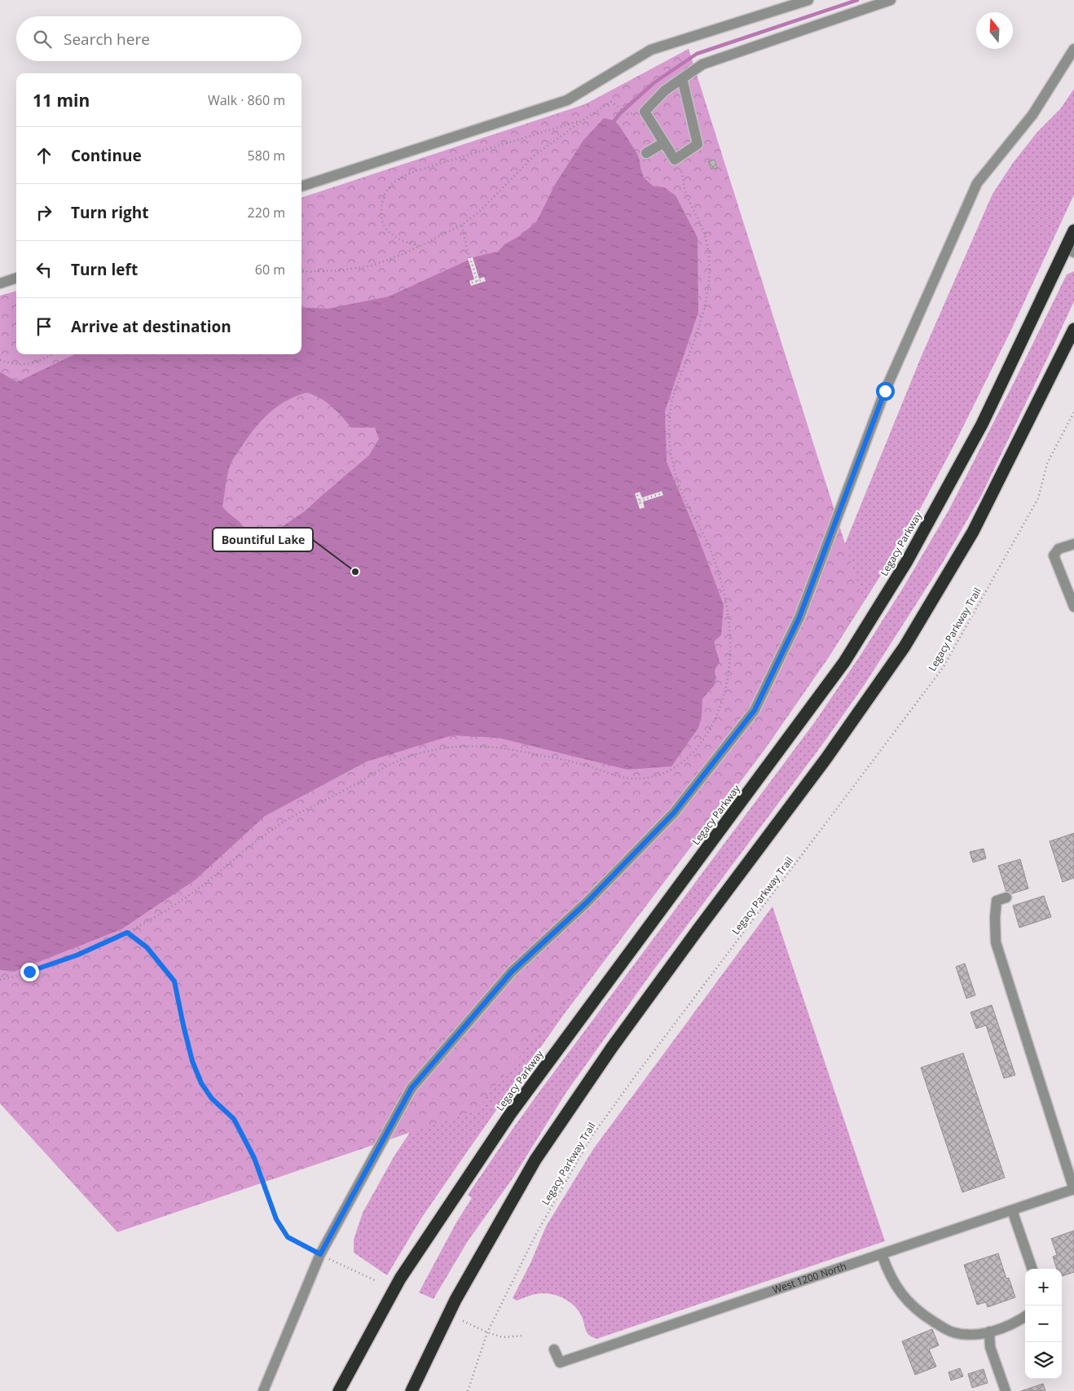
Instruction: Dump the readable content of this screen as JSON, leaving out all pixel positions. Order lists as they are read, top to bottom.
{
  "streets": {
    "highway": ["Legacy Parkway"],
    "street": ["West 1200 North"],
    "path": ["Legacy Parkway Trail"]
  },
  "places": ["Bountiful Lake"],
  "north": "top",
  "page": {
    "search": "Search here",
    "heading": ["11 min", "Walk · 860 m"],
    "list": [
      ["Continue", "580 m"],
      ["Turn right", "220 m"],
      ["Turn left", "60 m"],
      "Arrive at destination"
    ],
    "map_buttons": ["+", "−"]
  }
}
